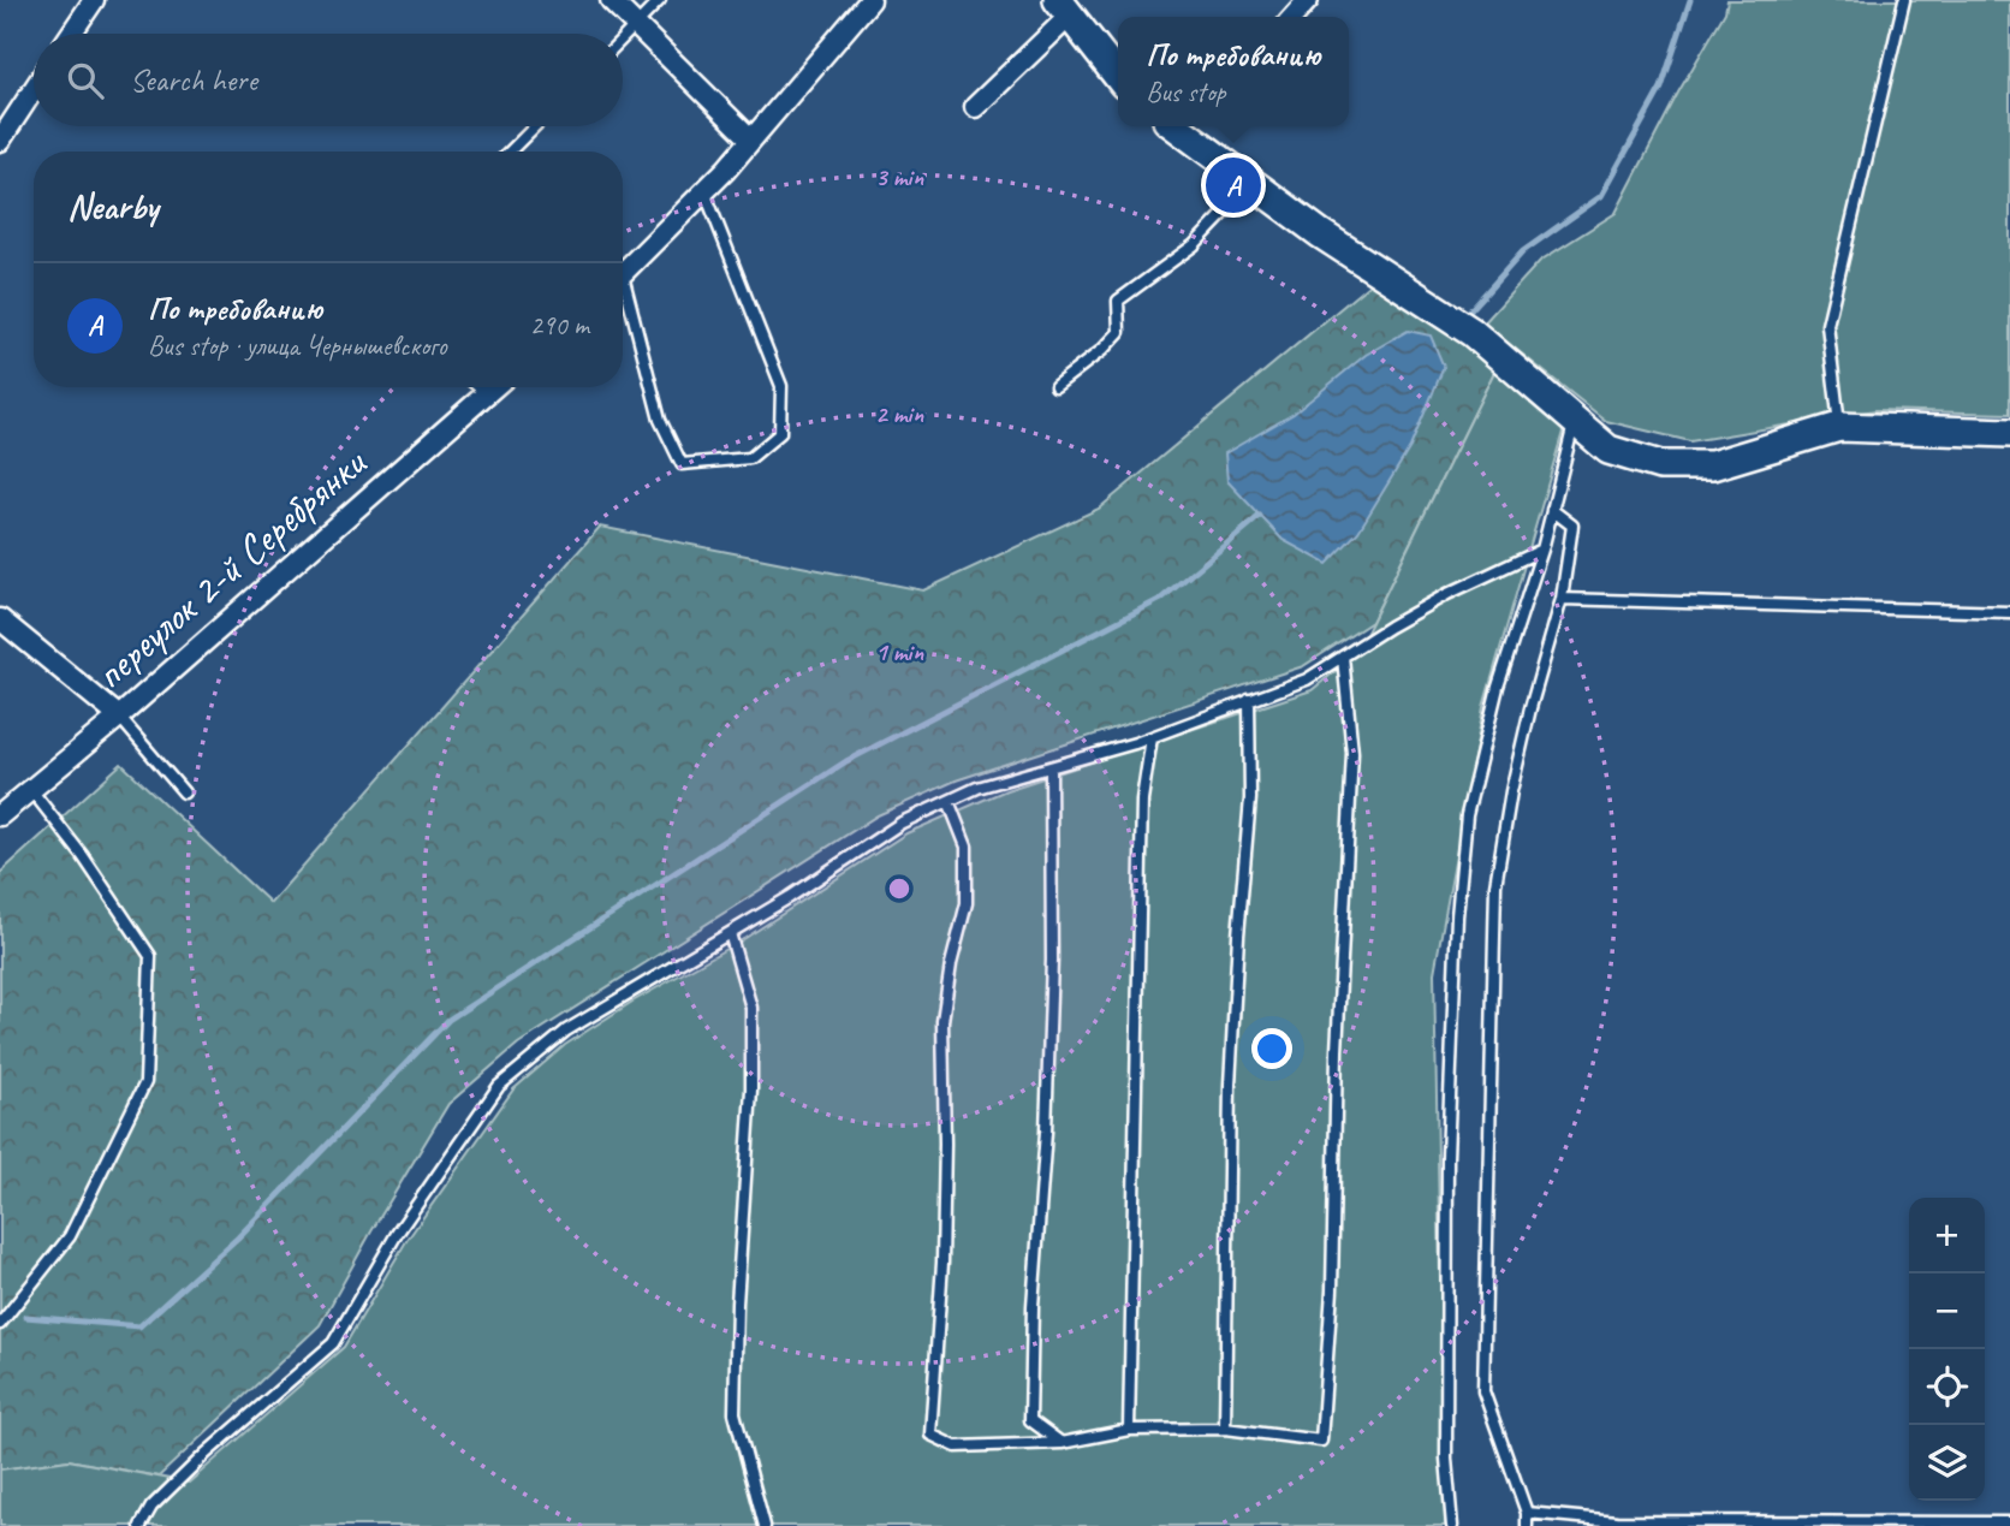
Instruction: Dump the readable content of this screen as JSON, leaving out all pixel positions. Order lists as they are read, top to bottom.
{
  "streets": {
    "street": ["переулок 2-й Серебрянки"]
  },
  "page": {
    "popup": ["По требованию", "Bus stop"],
    "search": "Search here",
    "heading": "Nearby",
    "pins": "A",
    "list": [
      {
        "mark": "A",
        "name": "По требованию",
        "note": "Bus stop · улица Чернышевского",
        "value": "290 m"
      }
    ],
    "map_buttons": ["+", "−"]
  },
  "rings": ["3 min", "2 min", "1 min"]
}
